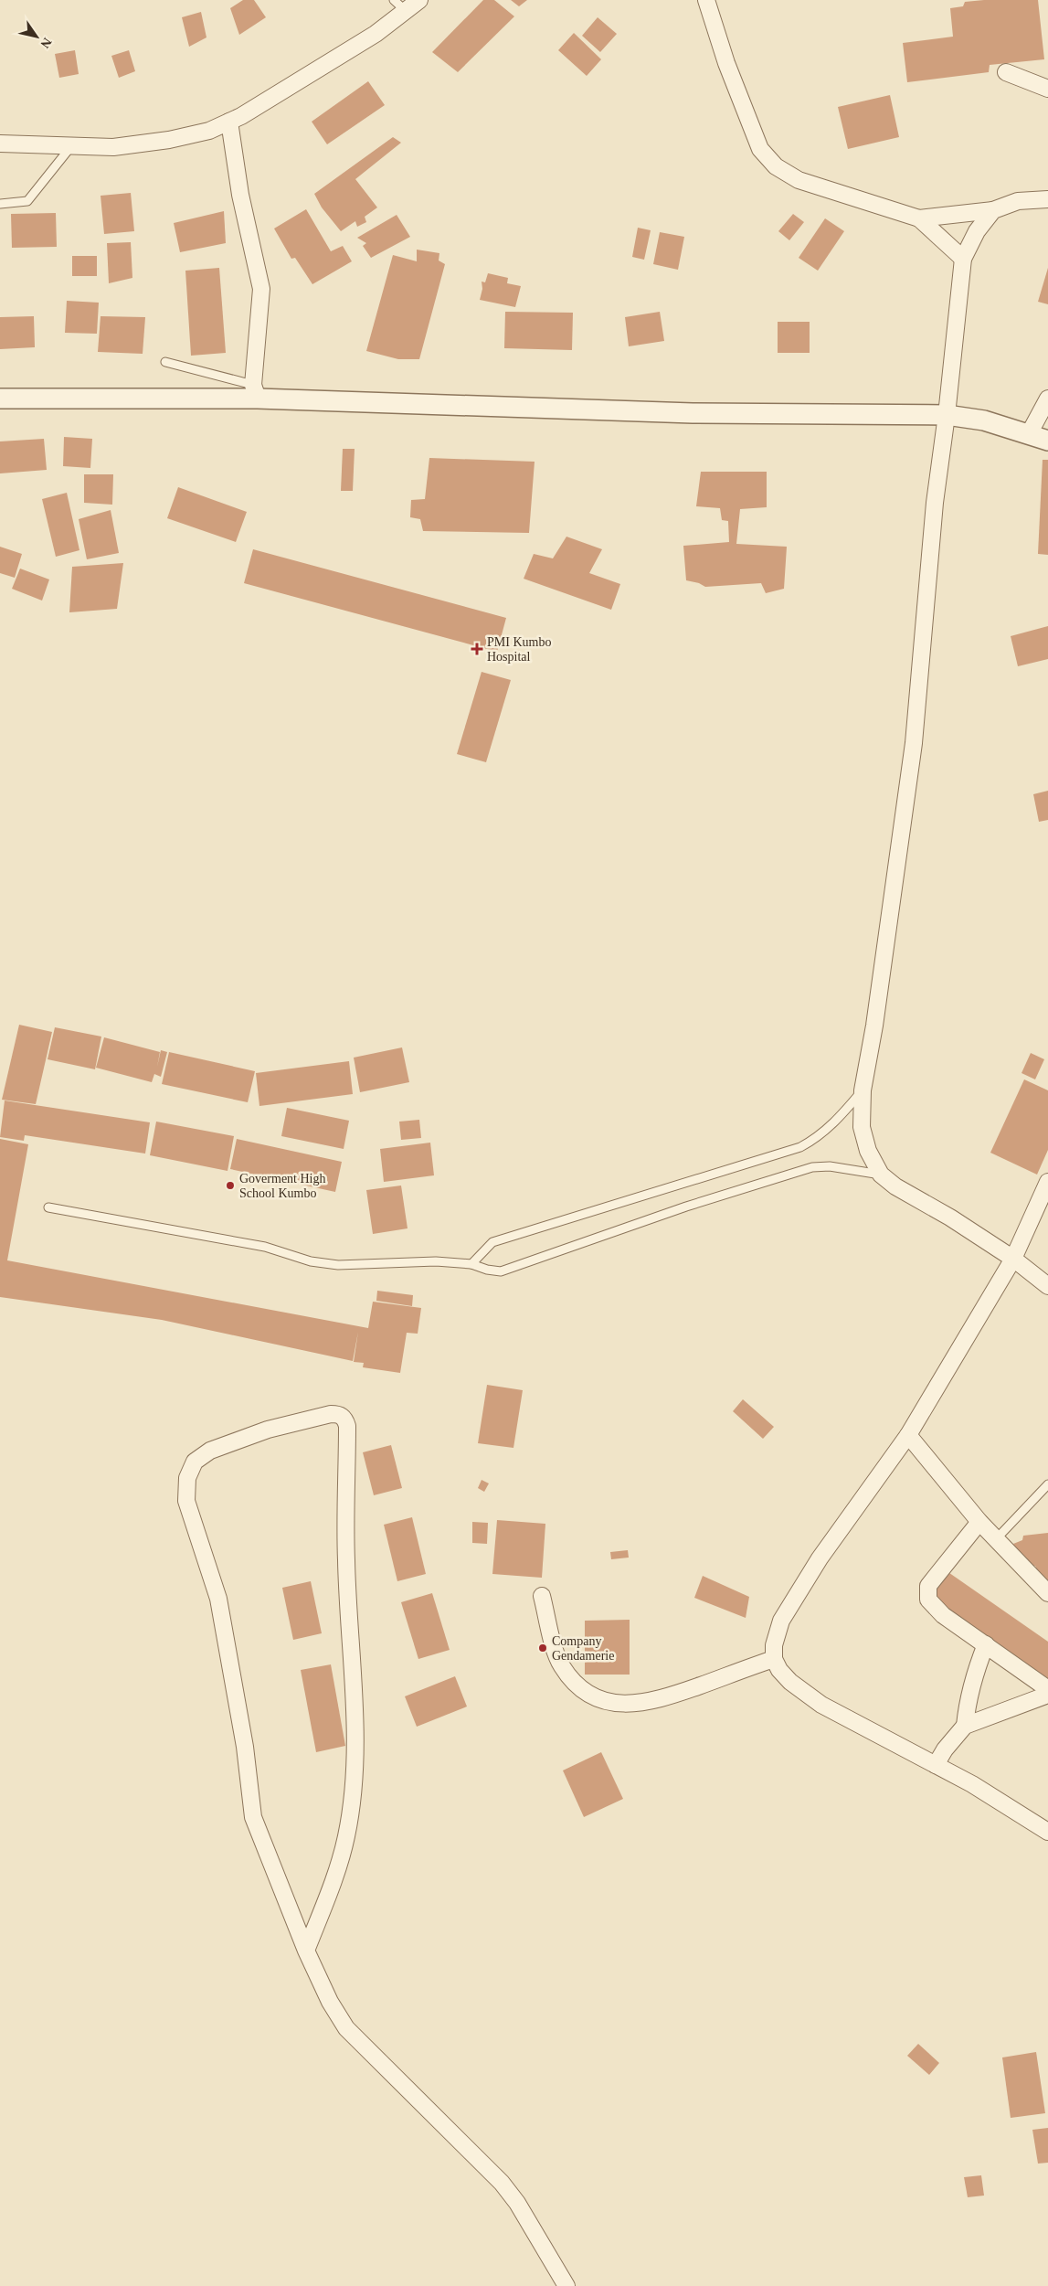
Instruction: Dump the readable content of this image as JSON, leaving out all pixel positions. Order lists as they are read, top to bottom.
{
  "places": {
    "health": ["PMI Kumbo Hospital"],
    "other": ["Goverment High School Kumbo", "Company Gendamerie"]
  },
  "north": "bottom right"
}
